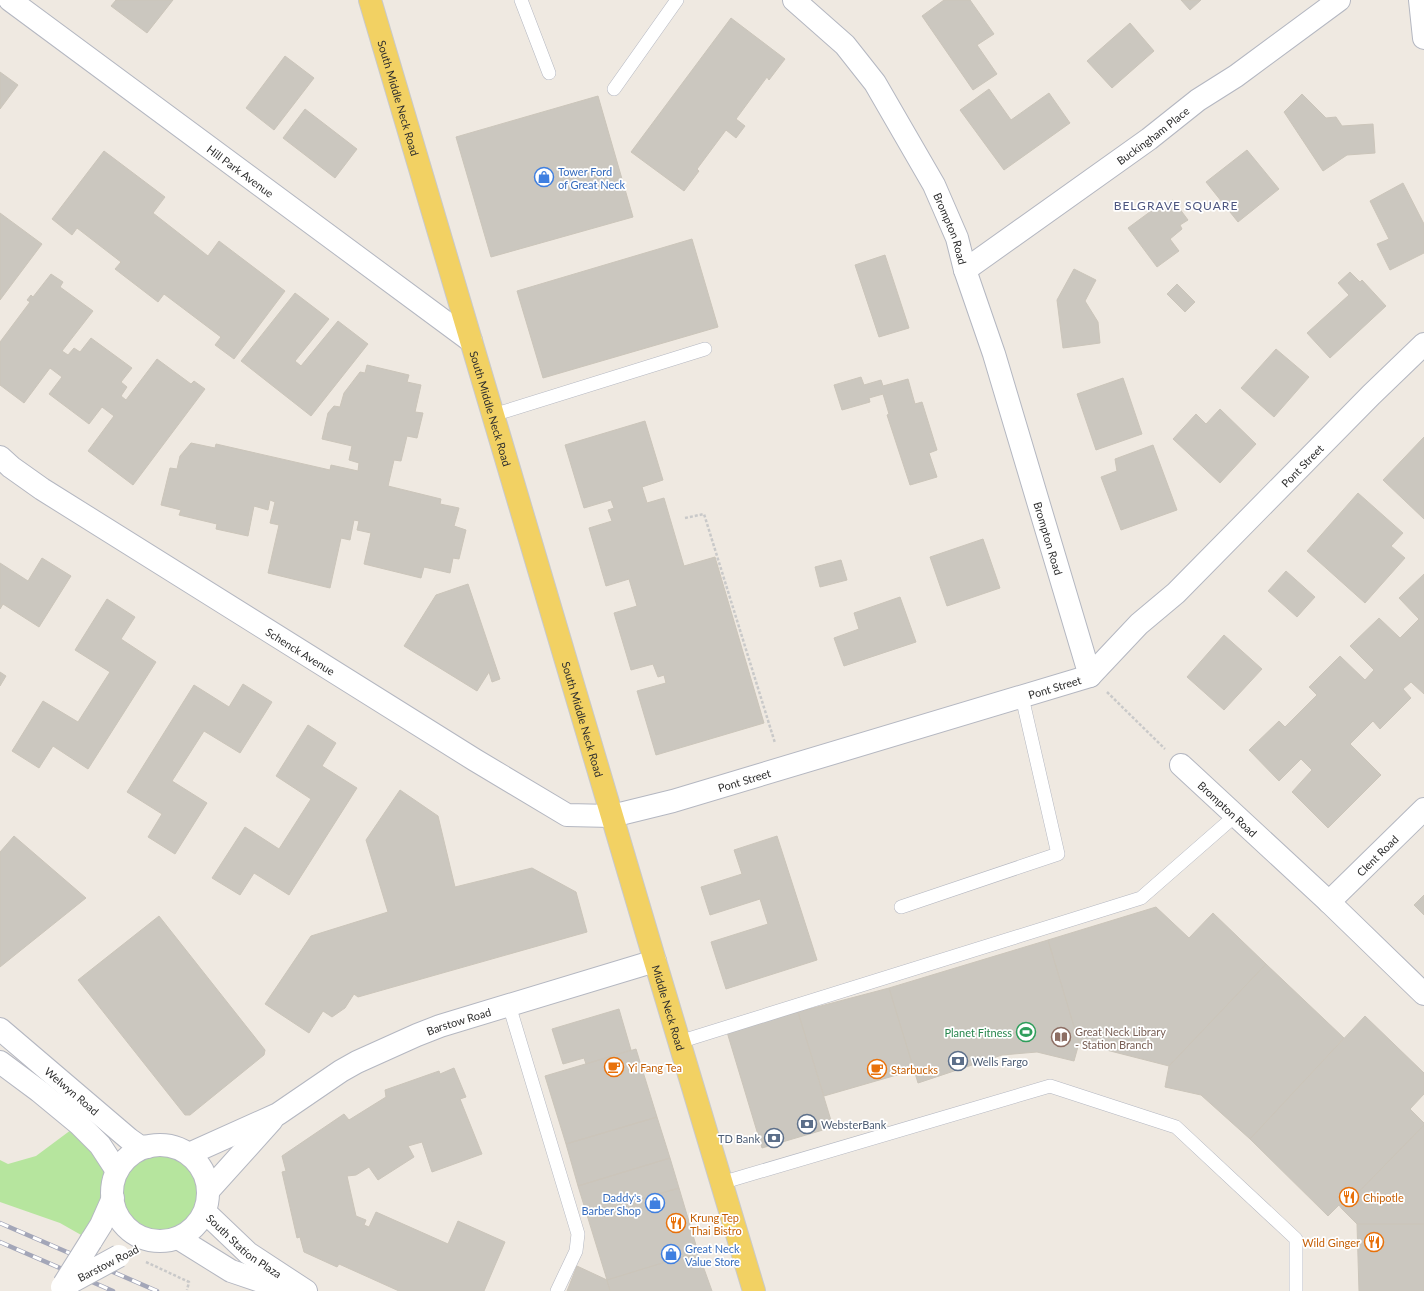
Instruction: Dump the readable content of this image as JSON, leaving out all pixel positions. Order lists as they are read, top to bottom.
{
  "streets": {
    "main road": ["South Middle Neck Road", "Middle Neck Road"],
    "street": [
      "Buckingham Place",
      "Hill Park Avenue",
      "Brompton Road",
      "Pont Street",
      "Schenck Avenue",
      "Clent Road",
      "Barstow Road",
      "Welwyn Road",
      "South Station Plaza"
    ]
  },
  "crossings": [
    ["South Middle Neck Road", "Hill Park Avenue"],
    ["South Middle Neck Road", "Pont Street"],
    ["South Middle Neck Road", "Schenck Avenue"],
    ["South Middle Neck Road", "Middle Neck Road"],
    ["Buckingham Place", "Brompton Road"],
    ["Brompton Road", "Pont Street"],
    ["Brompton Road", "Clent Road"],
    ["Pont Street", "Schenck Avenue"],
    ["Pont Street", "Middle Neck Road"],
    ["Schenck Avenue", "Middle Neck Road"],
    ["Middle Neck Road", "Barstow Road"],
    ["Barstow Road", "Welwyn Road"],
    ["Barstow Road", "South Station Plaza"],
    ["Welwyn Road", "South Station Plaza"]
  ],
  "districts": ["BELGRAVE SQUARE"],
  "places": {
    "shop": ["Tower Ford of Great Neck", "Daddy's Barber Shop", "Great Neck Value Store"],
    "sports": ["Planet Fitness"],
    "library": ["Great Neck Library - Station Branch"],
    "bank": ["Wells Fargo", "WebsterBank", "TD Bank"],
    "cafe": ["Yi Fang Tea", "Starbucks"],
    "restaurant": ["Chipotle", "Krung Tep Thai Bistro", "Wild Ginger"]
  }
}
